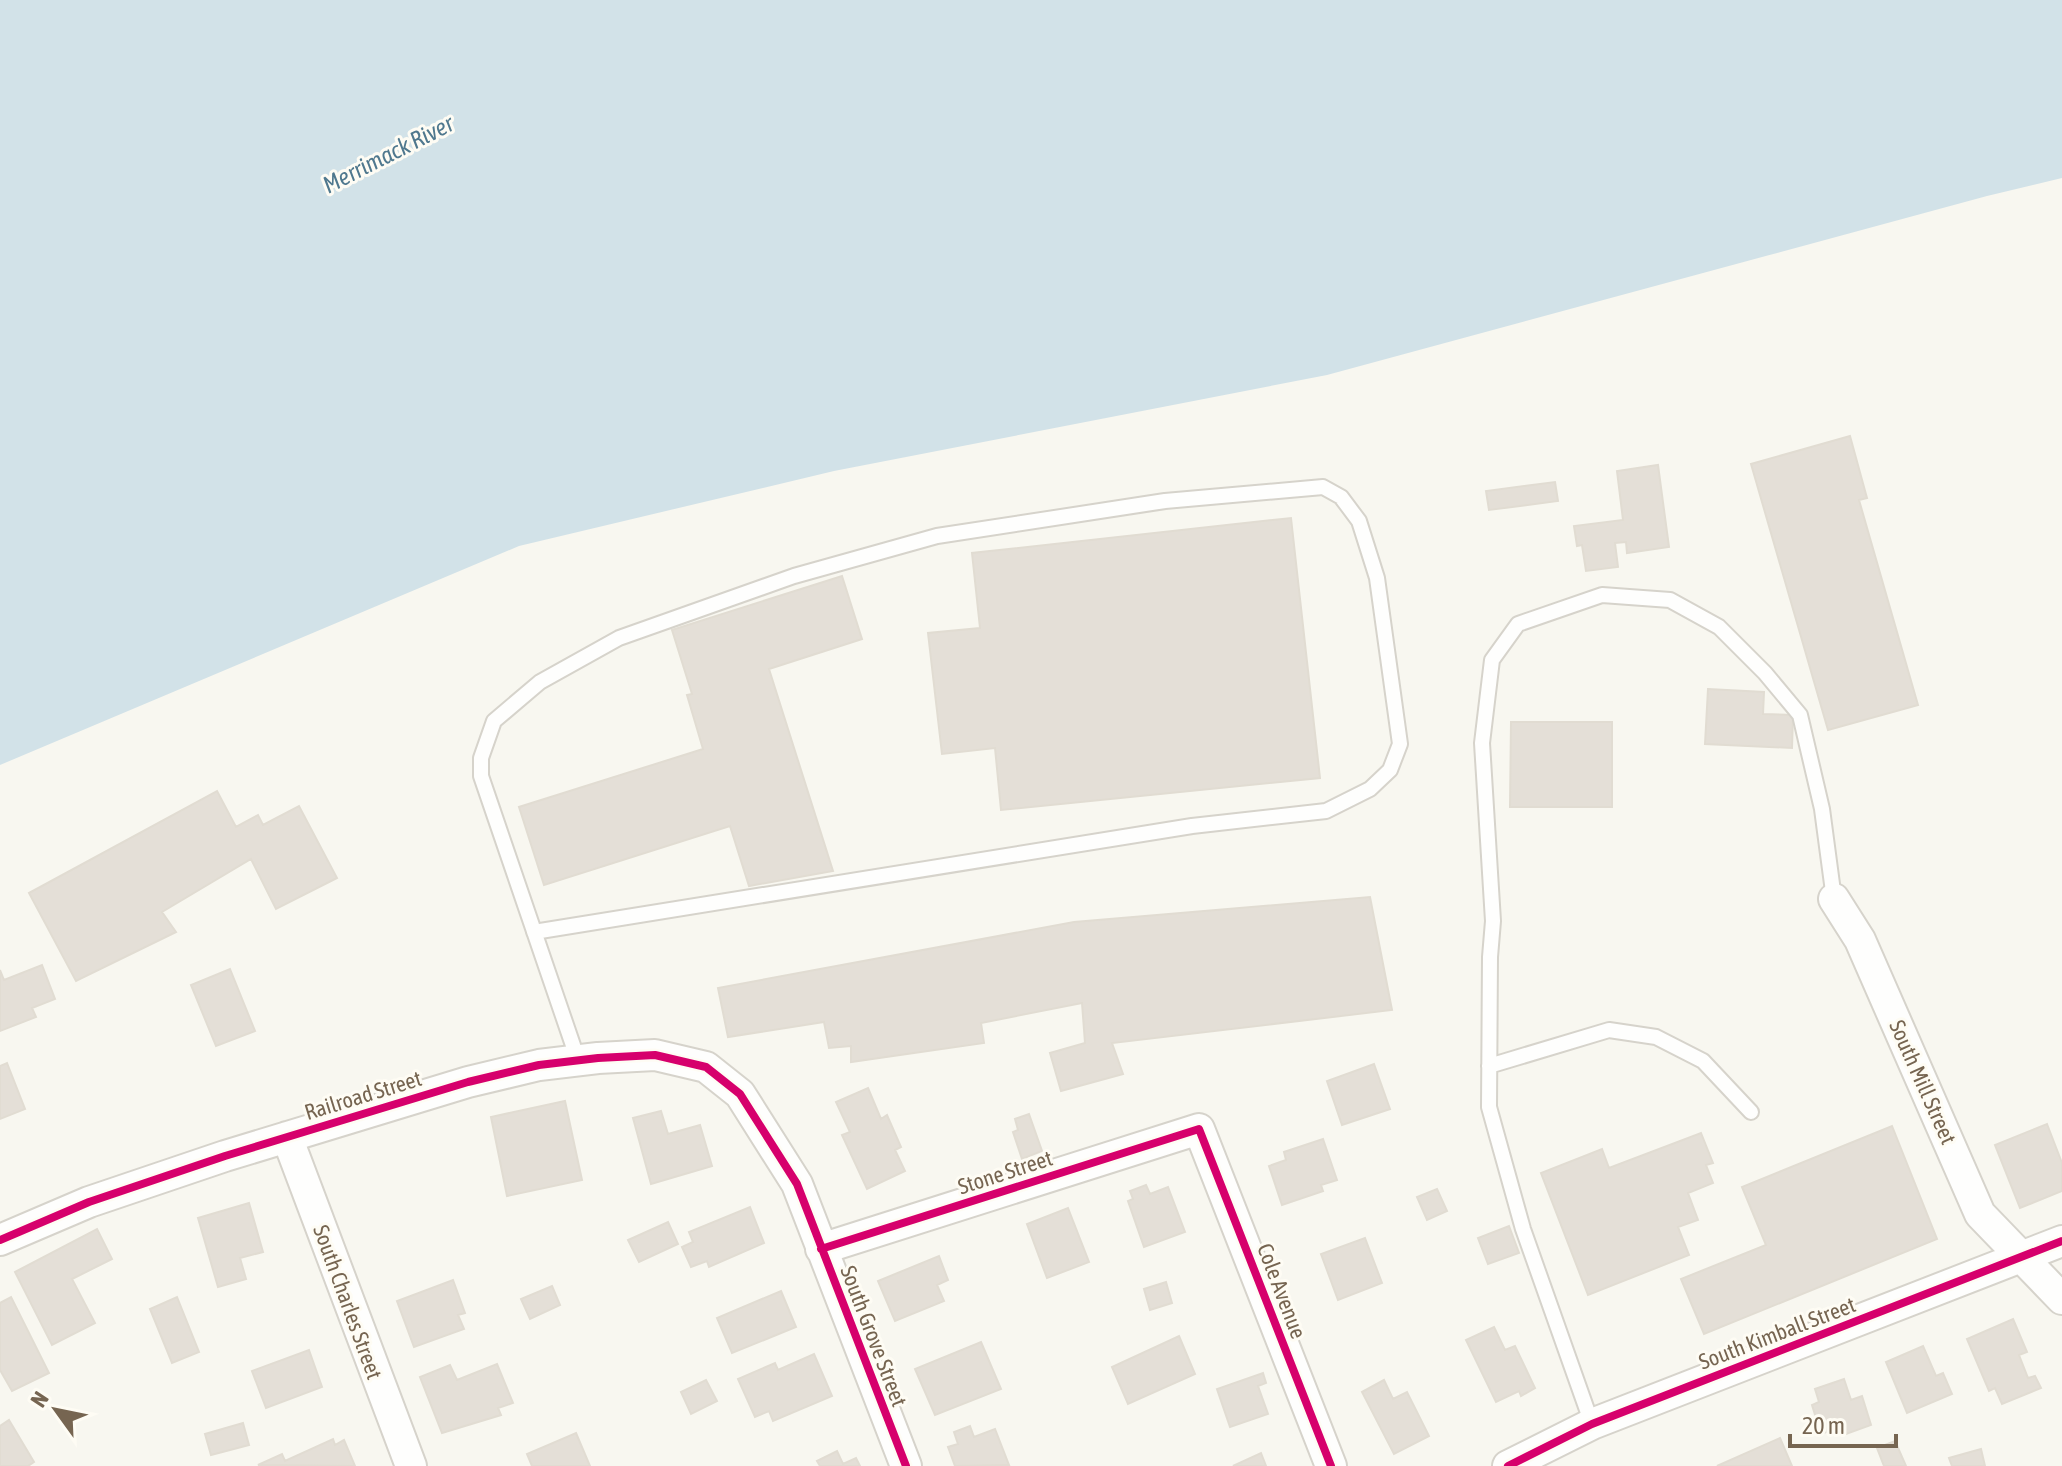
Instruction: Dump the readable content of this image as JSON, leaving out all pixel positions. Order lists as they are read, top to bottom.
{
  "streets": {
    "street": [
      "South Mill Street",
      "Railroad Street",
      "Stone Street",
      "Cole Avenue",
      "South Charles Street",
      "South Kimball Street",
      "South Grove Street"
    ]
  },
  "crossings": [
    ["South Mill Street", "South Kimball Street"],
    ["Railroad Street", "South Charles Street"],
    ["Railroad Street", "South Grove Street"],
    ["Stone Street", "Cole Avenue"],
    ["Stone Street", "South Grove Street"]
  ],
  "water": ["Merrimack River"],
  "scale_bar": "20 m",
  "north": "top left"
}
